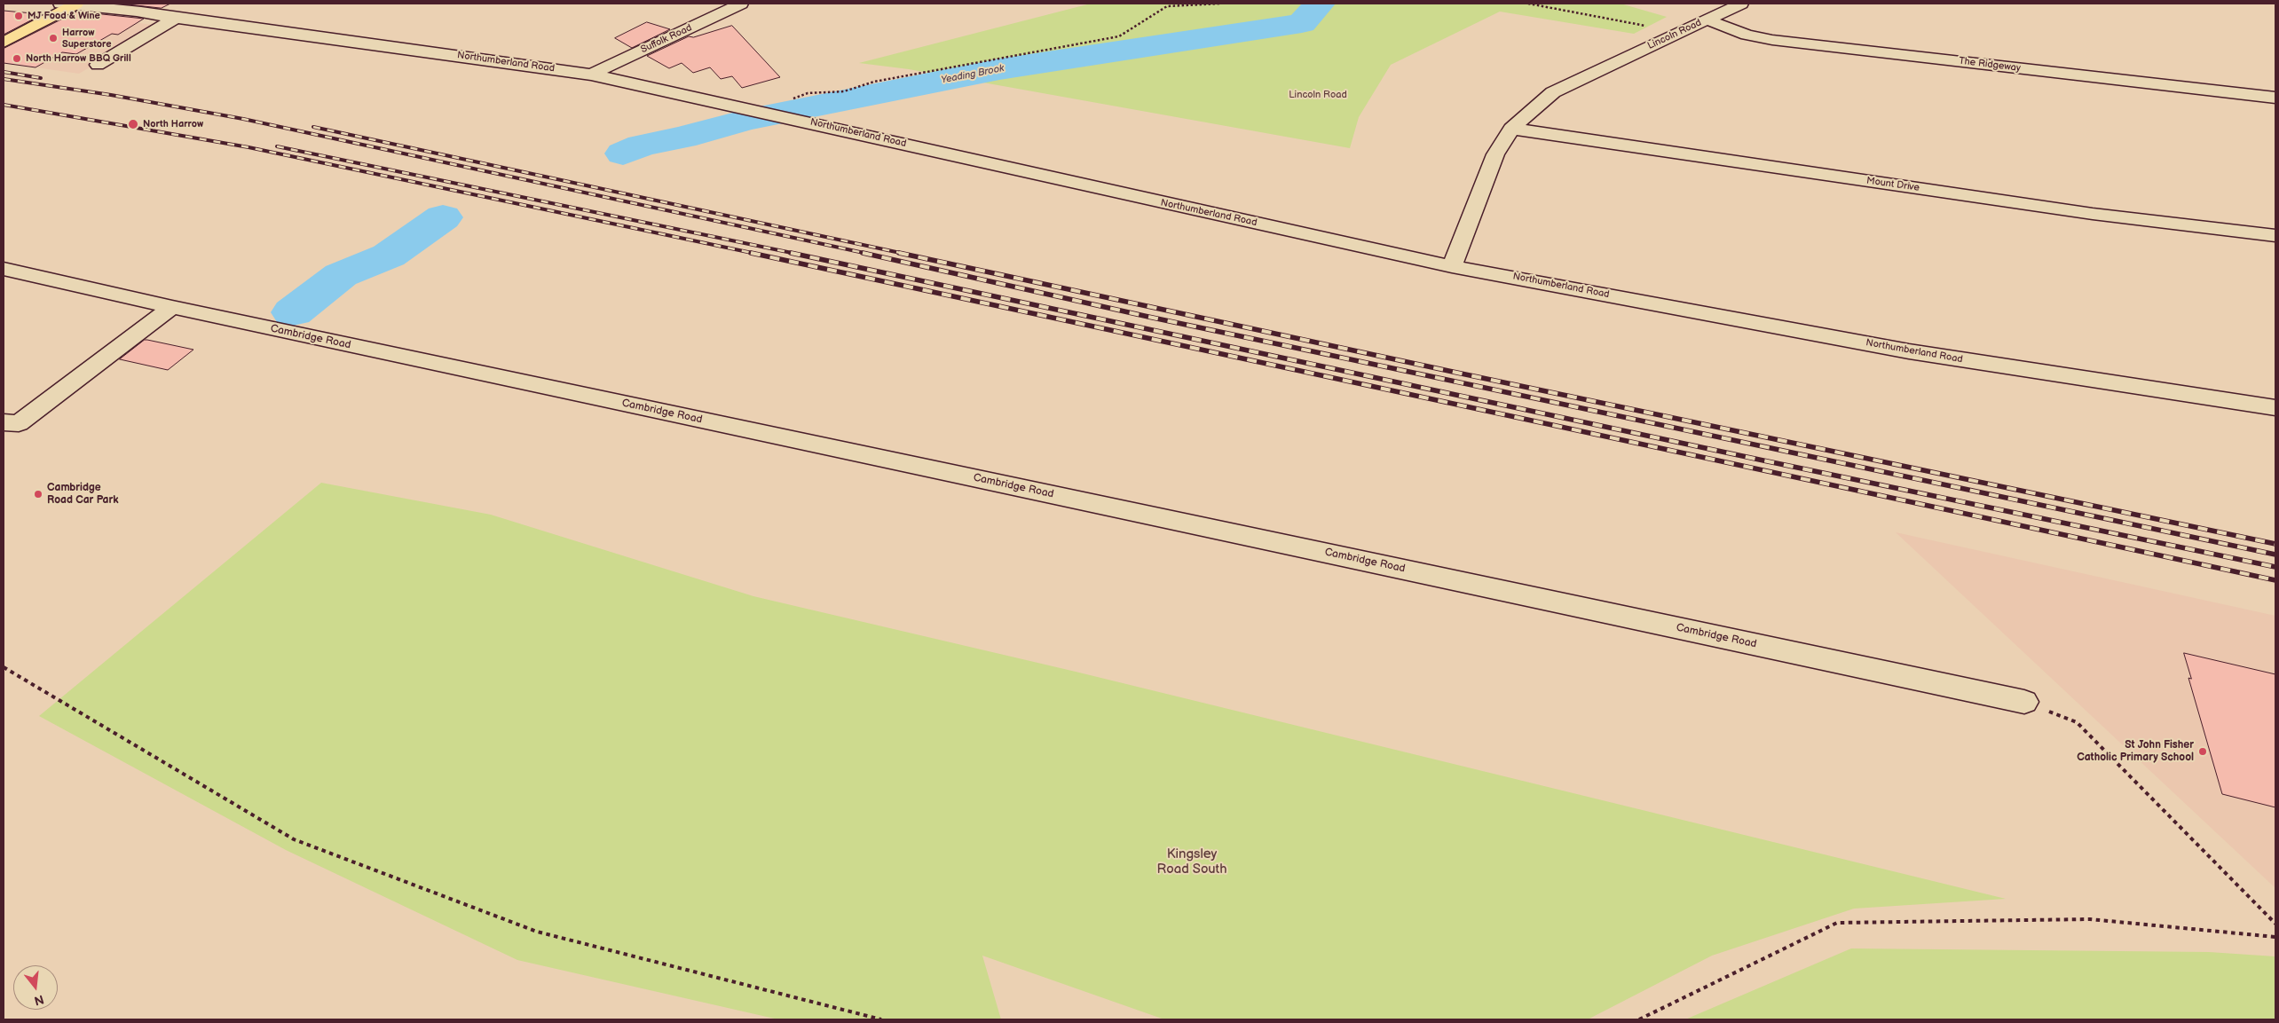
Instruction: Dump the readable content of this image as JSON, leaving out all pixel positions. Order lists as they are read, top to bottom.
{
  "streets": {
    "street": [
      "Lincoln Road",
      "Suffolk Road",
      "Northumberland Road",
      "The Ridgeway",
      "Mount Drive",
      "Cambridge Road"
    ]
  },
  "crossings": [
    ["Lincoln Road", "Northumberland Road"],
    ["Lincoln Road", "The Ridgeway"],
    ["Lincoln Road", "Mount Drive"],
    ["Suffolk Road", "Northumberland Road"]
  ],
  "water": ["Yeading Brook"],
  "parks": ["Lincoln Road", "Kingsley Road South"],
  "places": [
    "MJ Food & Wine",
    "Harrow Superstore",
    "North Harrow BBQ Grill",
    "North Harrow",
    "Cambridge Road Car Park",
    "St John Fisher Catholic Primary School"
  ],
  "north": "bottom"
}
